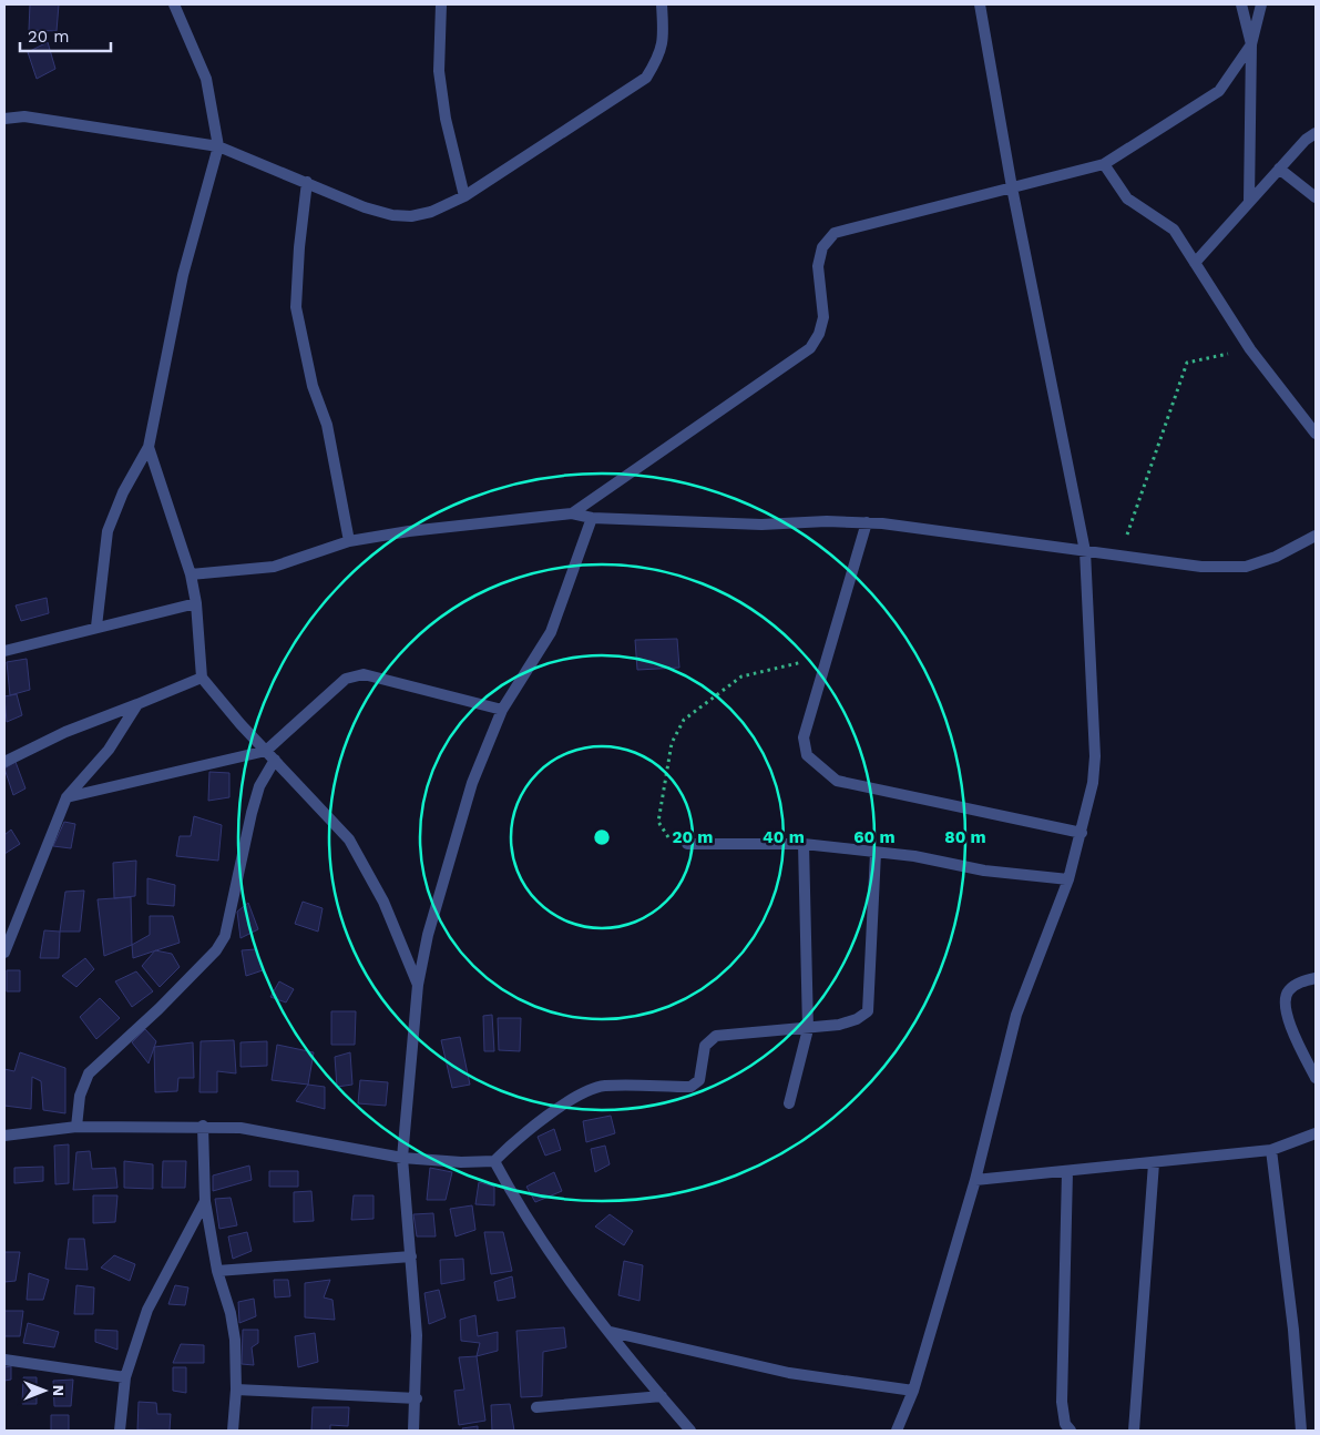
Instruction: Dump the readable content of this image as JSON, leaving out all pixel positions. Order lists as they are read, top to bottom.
{
  "scale_bar": "20 m",
  "north": "right",
  "rings": [
    "20 m",
    "40 m",
    "60 m",
    "80 m"
  ]
}
